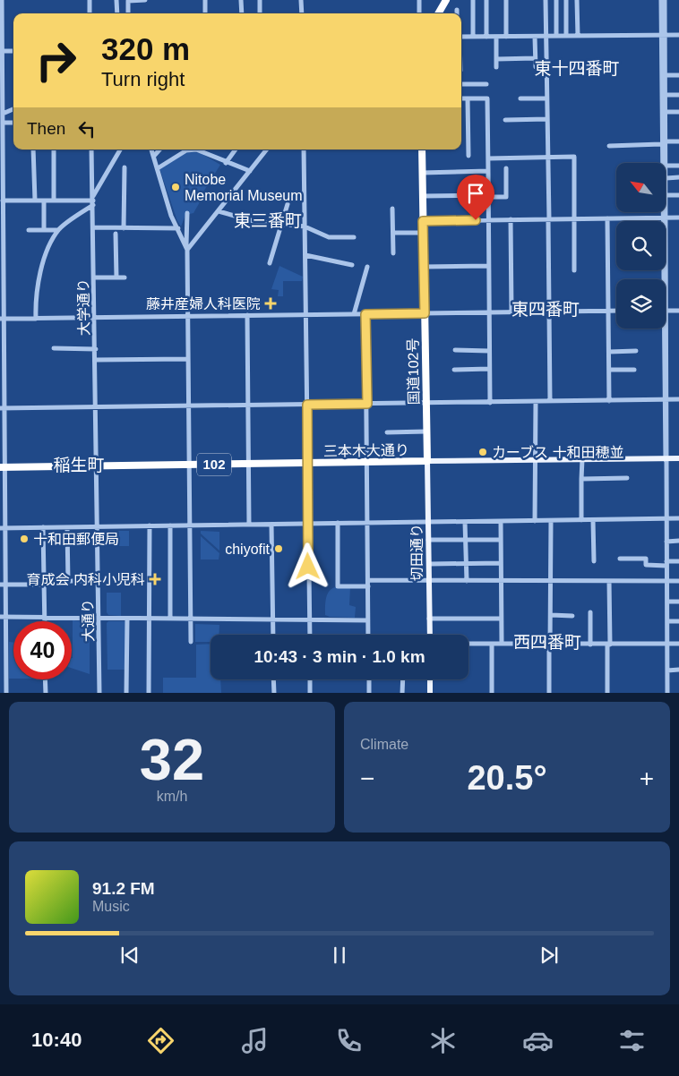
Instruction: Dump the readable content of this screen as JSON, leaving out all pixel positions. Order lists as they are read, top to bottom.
{
  "streets": {
    "highway": ["国道102号", "三本木大通り", "102"],
    "main road": ["切田通り"],
    "street": ["大学通り", "大通り"]
  },
  "crossings": [
    ["大学通り", "三本木大通り"],
    ["大学通り", "大通り"],
    ["国道102号", "三本木大通り"],
    ["国道102号", "切田通り"],
    ["三本木大通り", "切田通り"],
    ["三本木大通り", "大通り"]
  ],
  "districts": [
    "東十四番町",
    "東三番町",
    "東四番町",
    "稲生町",
    "西四番町"
  ],
  "places": {
    "other": [
      "Nitobe Memorial Museum",
      "カーブス 十和田穂並",
      "十和田郵便局",
      "chiyofit"
    ],
    "health": ["藤井産婦人科医院", "育成会 内科小児科"]
  },
  "north": "top left",
  "page": {
    "turn": ["320 m", "Turn right"],
    "then": "Then",
    "limit": "40",
    "trip": "10:43 · 3 min · 1.0 km",
    "tile": [
      ["32", "km/h"],
      "Climate"
    ],
    "heat": ["−", "20.5°", "+"],
    "song": ["91.2 FM", "Music"],
    "tabs": "10:40"
  }
}
